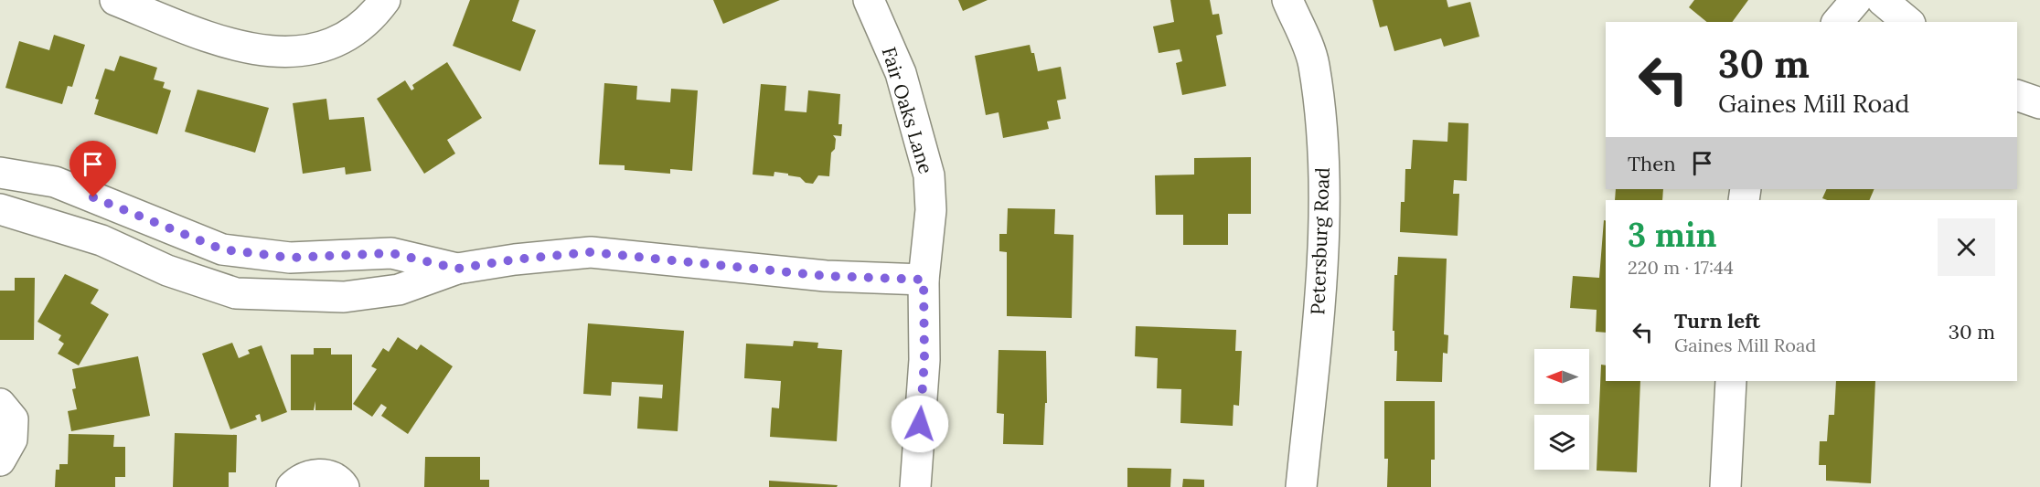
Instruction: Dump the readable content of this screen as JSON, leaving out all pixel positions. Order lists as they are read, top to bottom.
{
  "streets": {
    "street": ["Fair Oaks Lane", "Petersburg Road"]
  },
  "north": "left",
  "page": {
    "turn": ["30 m", "Gaines Mill Road"],
    "then": "Then",
    "heading": ["3 min", "220 m · 17:44"],
    "list": [
      {
        "name": "Turn left",
        "note": "Gaines Mill Road",
        "value": "30 m"
      }
    ]
  }
}
